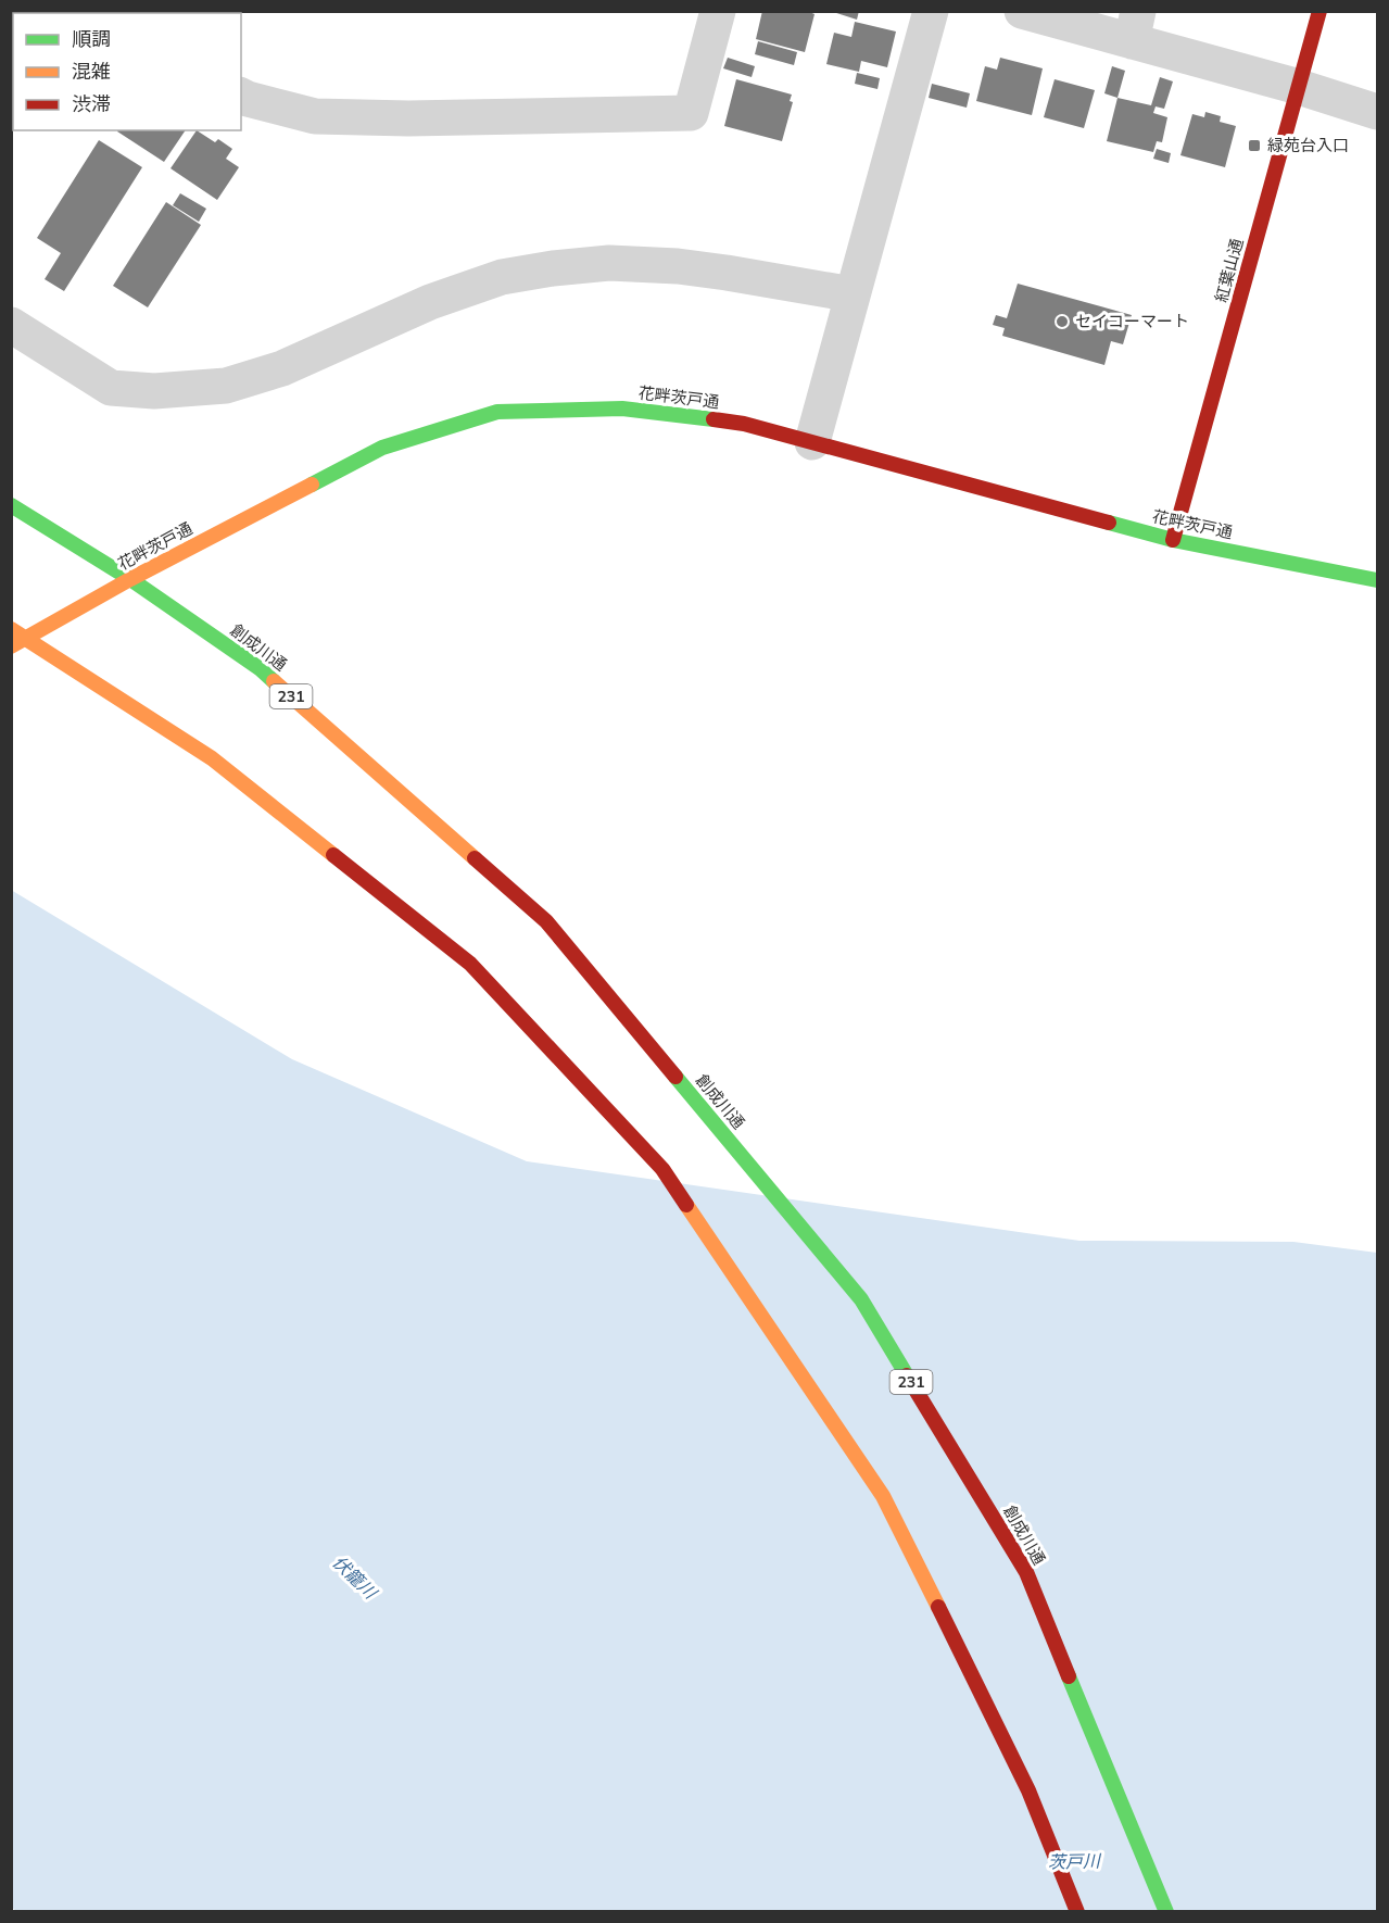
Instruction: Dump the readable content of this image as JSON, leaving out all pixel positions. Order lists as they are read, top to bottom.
{
  "streets": {
    "main road": [
      "紅葉山通",
      "花畔茨戸通",
      "創成川通",
      "231"
    ]
  },
  "crossings": [
    ["紅葉山通", "花畔茨戸通"],
    ["花畔茨戸通", "創成川通"]
  ],
  "water": ["伏籠川", "茨戸川"],
  "places": {
    "transit": ["緑苑台入口"],
    "other": ["セイコーマート"]
  },
  "legend": ["順調", "混雑", "渋滞"]
}
